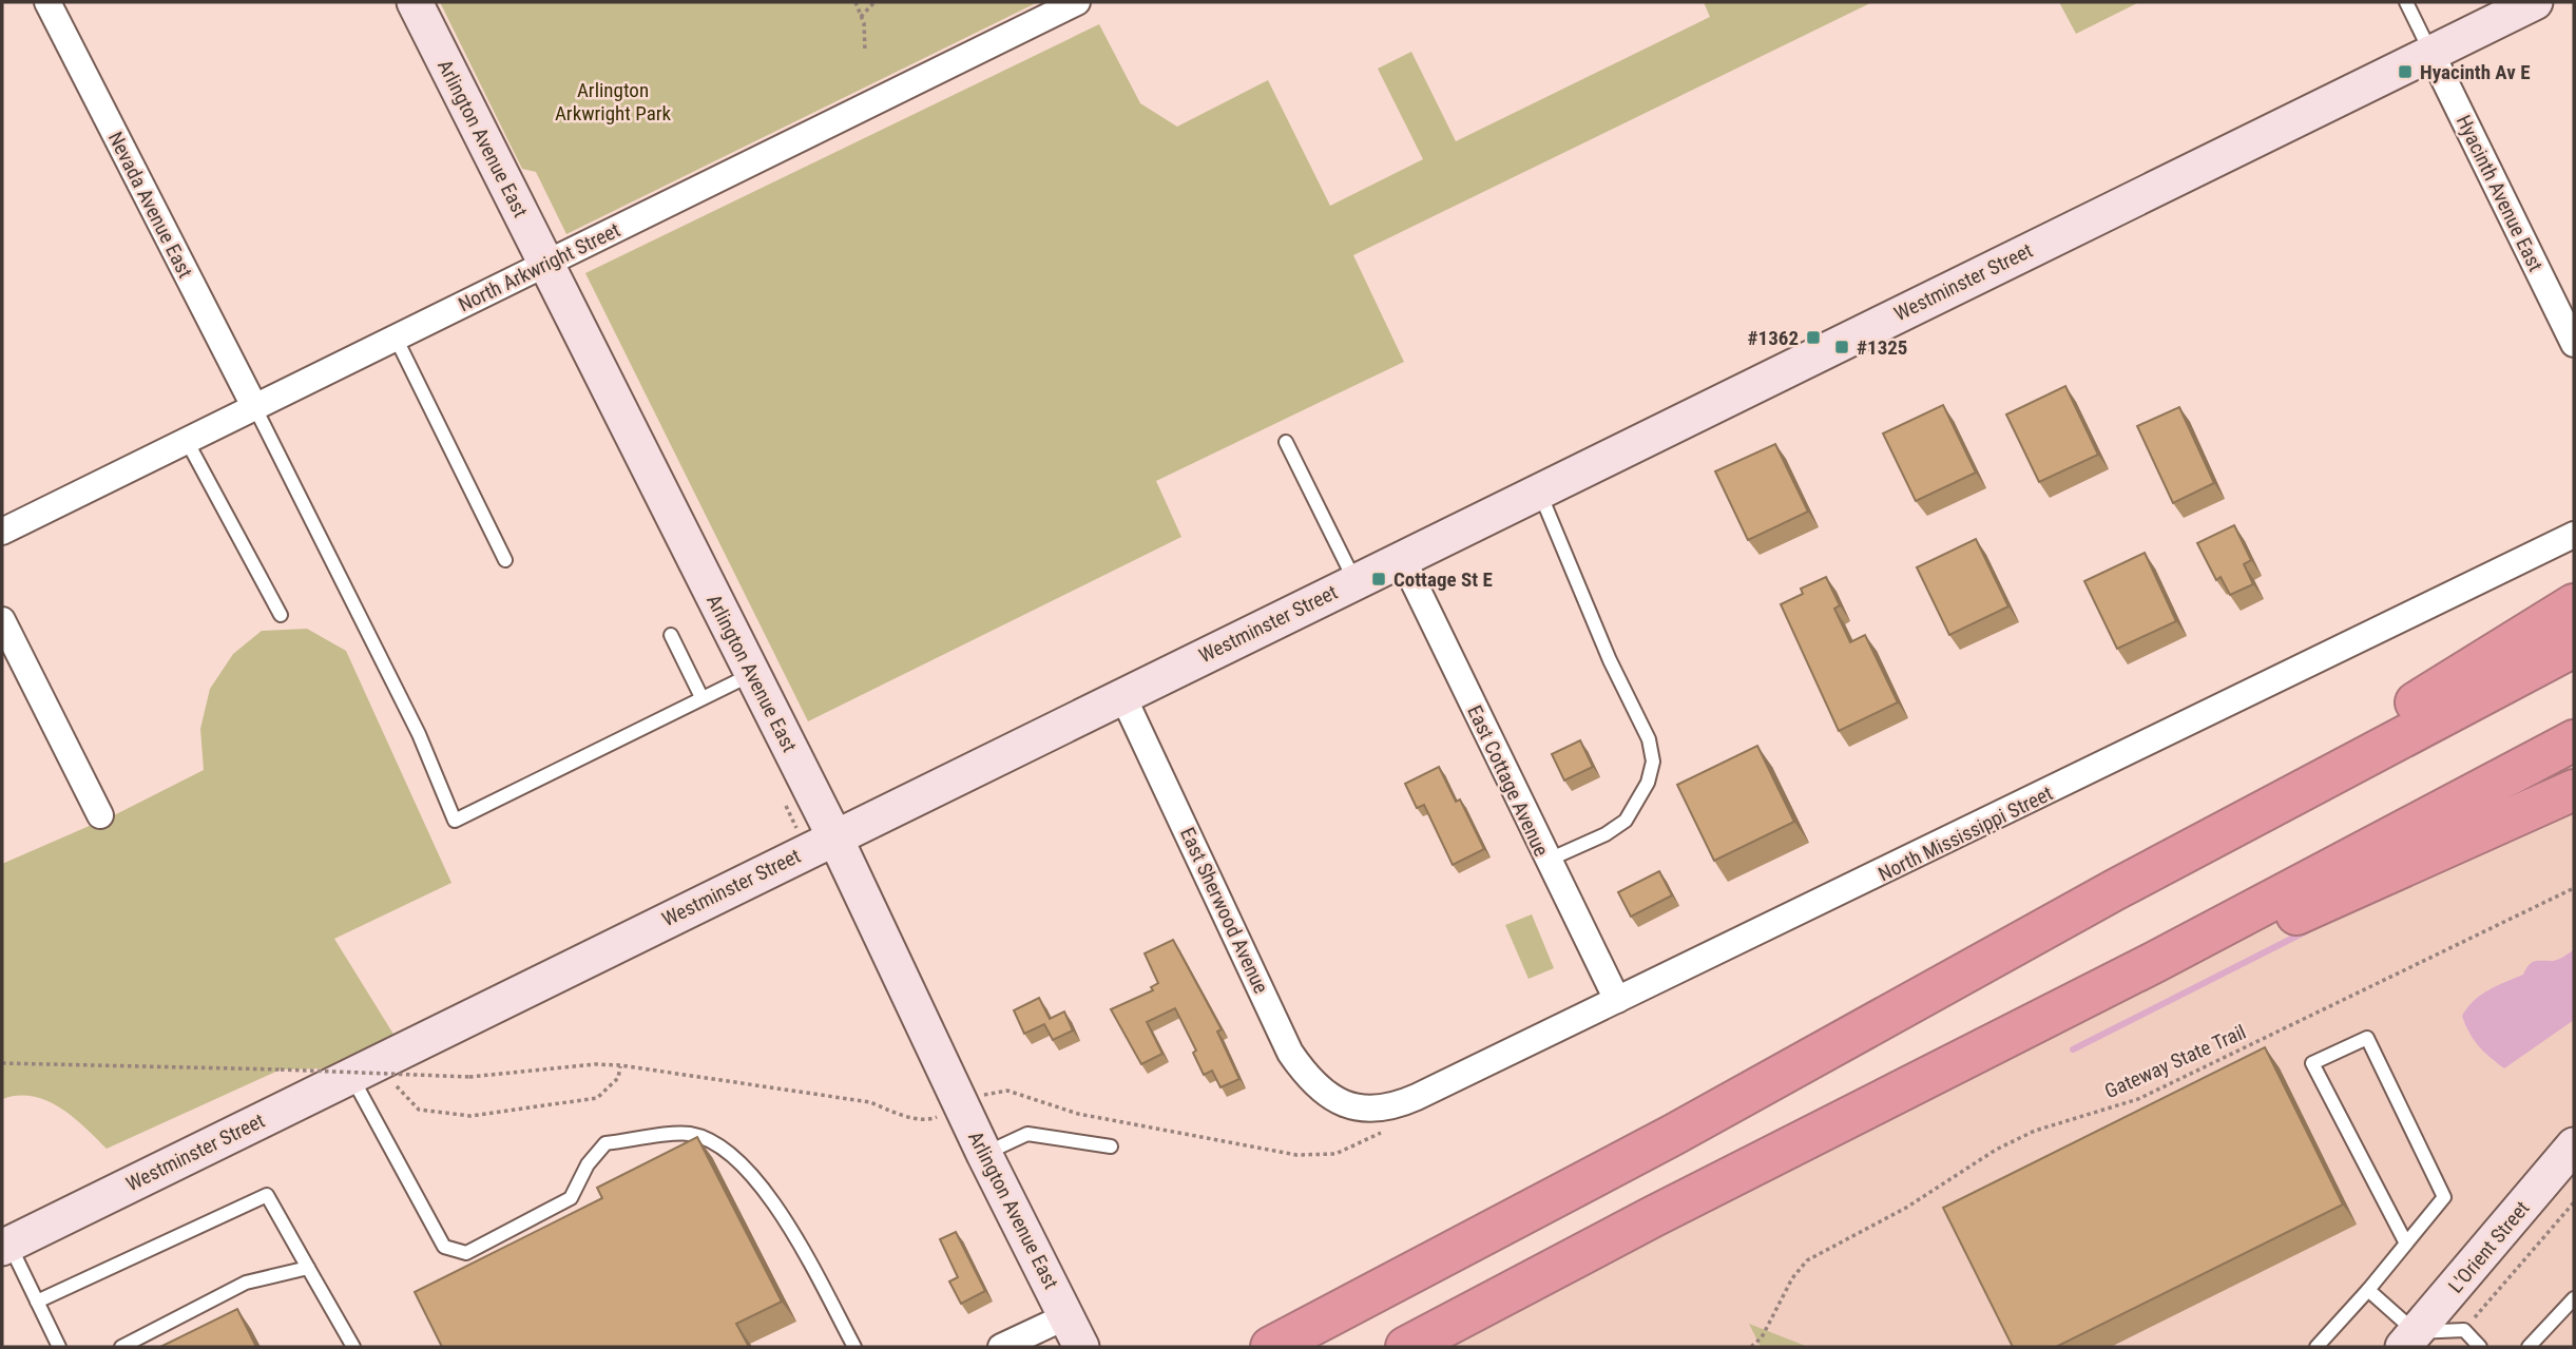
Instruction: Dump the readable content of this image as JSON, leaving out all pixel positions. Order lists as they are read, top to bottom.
{
  "streets": {
    "street": [
      "Arlington Avenue East",
      "Hyacinth Avenue East",
      "Nevada Avenue East",
      "North Arkwright Street",
      "Westminster Street",
      "East Cottage Avenue",
      "North Mississippi Street",
      "East Sherwood Avenue",
      "L'Orient Street"
    ],
    "path": ["Gateway State Trail"]
  },
  "crossings": [
    ["Arlington Avenue East", "North Arkwright Street"],
    ["Arlington Avenue East", "Westminster Street"],
    ["Hyacinth Avenue East", "Westminster Street"],
    ["Nevada Avenue East", "North Arkwright Street"],
    ["Westminster Street", "East Cottage Avenue"],
    ["Westminster Street", "East Sherwood Avenue"],
    ["East Cottage Avenue", "North Mississippi Street"],
    ["North Mississippi Street", "East Sherwood Avenue"]
  ],
  "parks": ["Arlington Arkwright Park"],
  "places": {
    "transit": [
      "Hyacinth Av E",
      "#1362",
      "#1325",
      "Cottage St E"
    ]
  }
}
